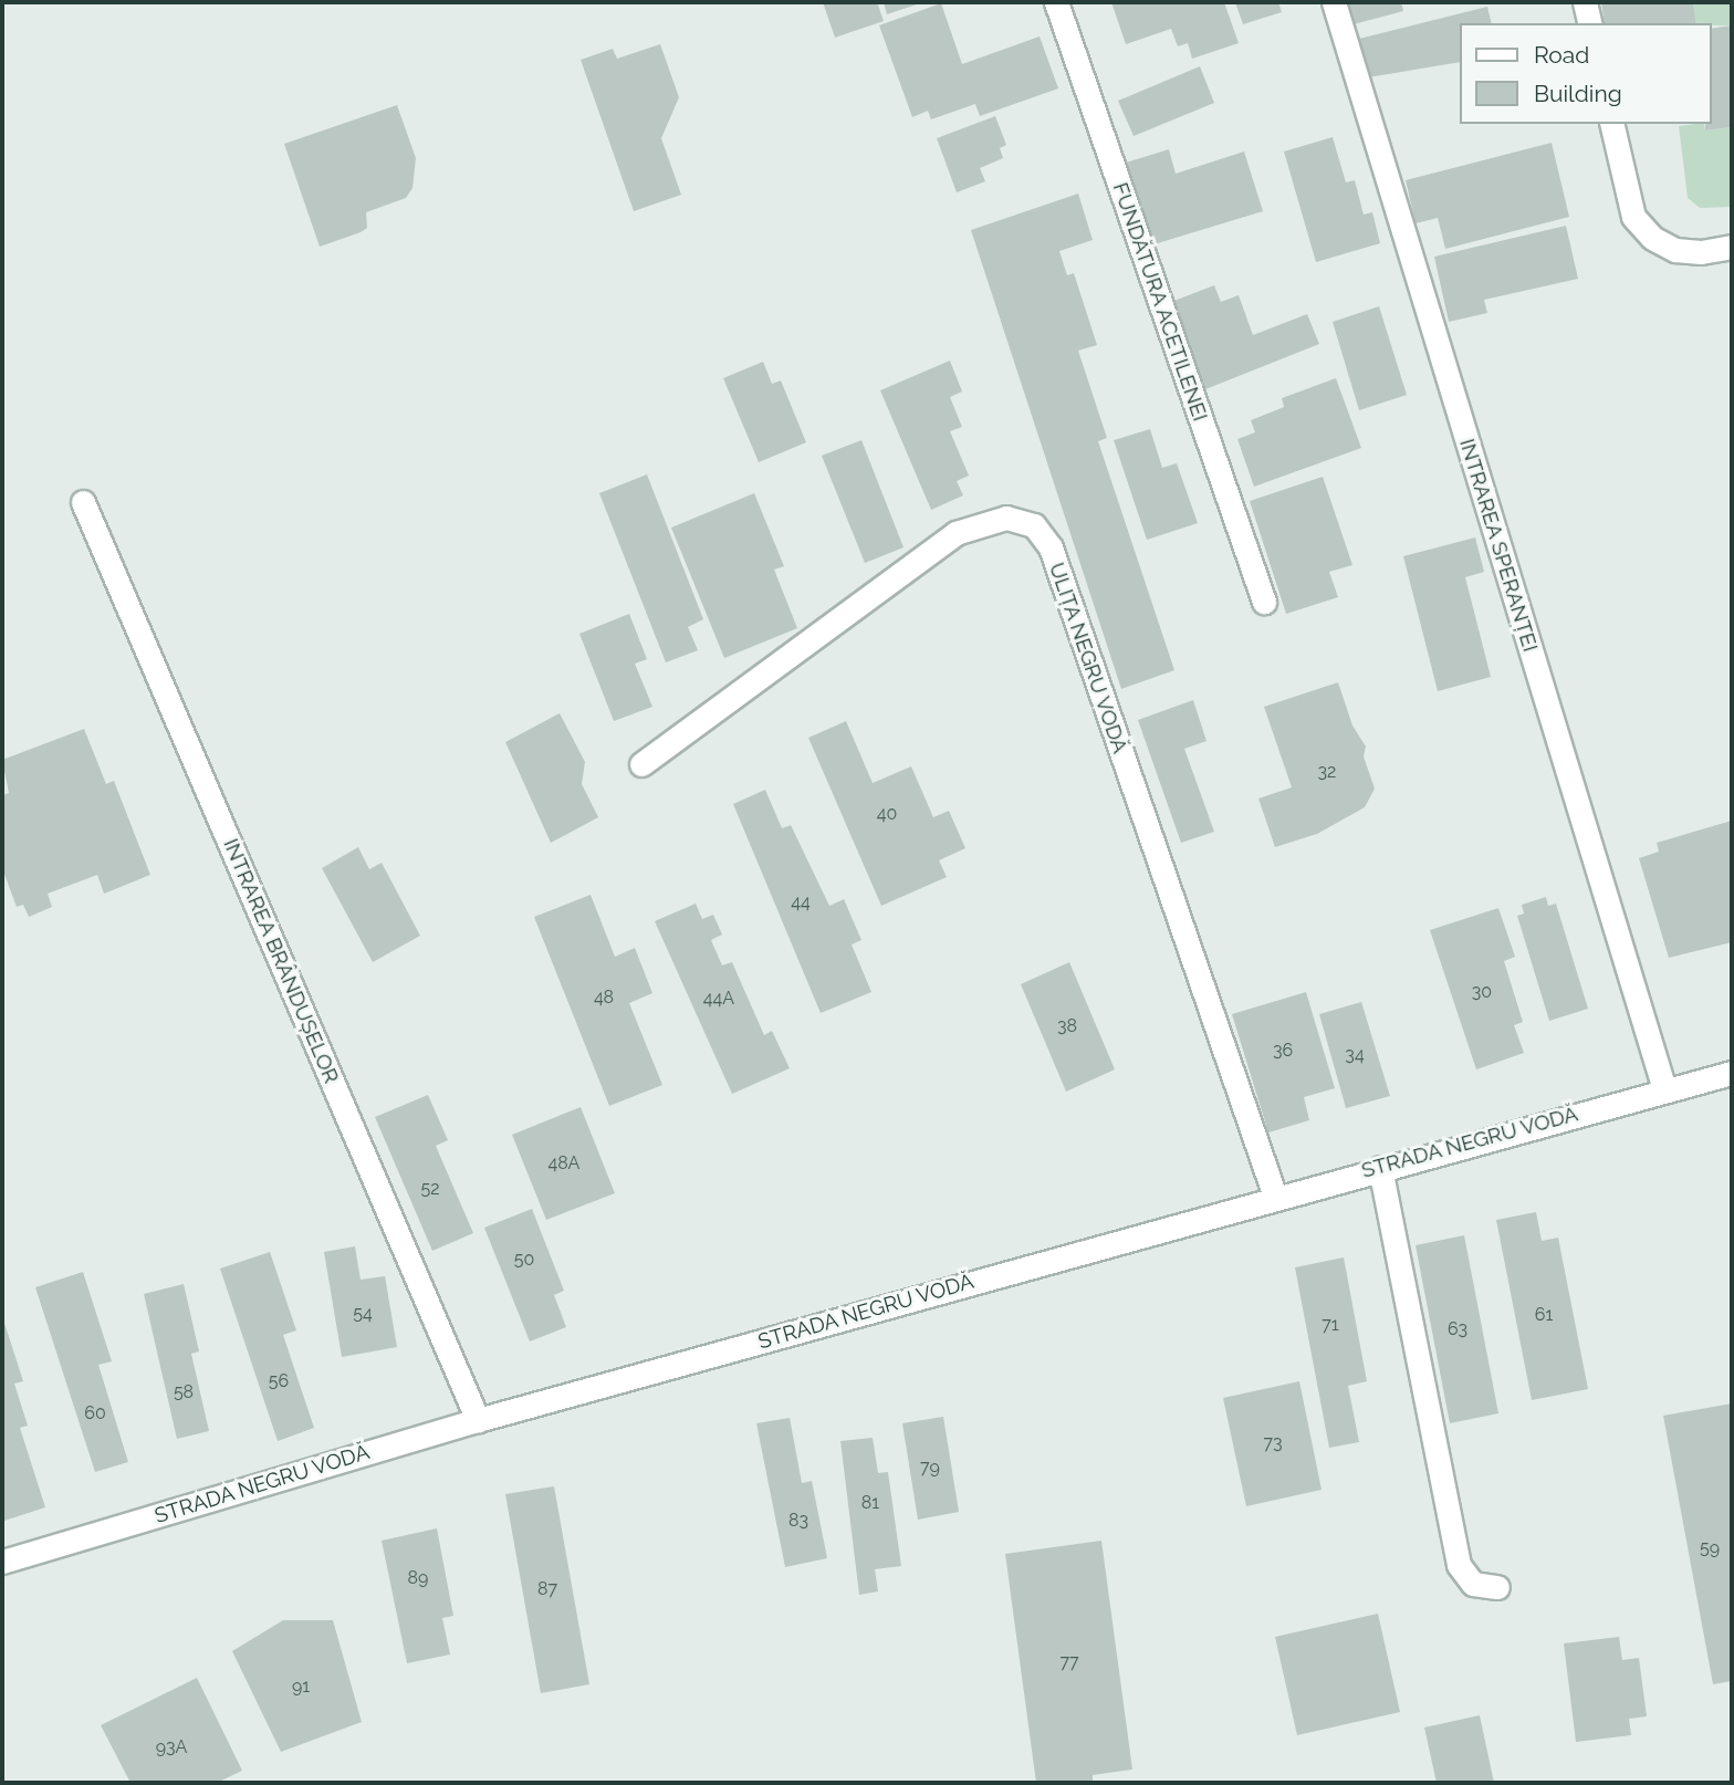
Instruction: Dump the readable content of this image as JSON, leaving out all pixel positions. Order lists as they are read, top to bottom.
{
  "streets": {
    "street": [
      "FUNDĂTURA ACETILENEI",
      "INTRAREA SPERANȚEI",
      "ULIȚA NEGRU VODĂ",
      "INTRAREA BRÂNDUȘELOR",
      "STRADA NEGRU VODĂ"
    ]
  },
  "crossings": [
    ["INTRAREA SPERANȚEI", "STRADA NEGRU VODĂ"],
    ["ULIȚA NEGRU VODĂ", "STRADA NEGRU VODĂ"],
    ["INTRAREA BRÂNDUȘELOR", "STRADA NEGRU VODĂ"]
  ],
  "house_numbers": [
    "32",
    "40",
    "44",
    "30",
    "48",
    "44A",
    "38",
    "36",
    "34",
    "48A",
    "52",
    "50",
    "54",
    "61",
    "71",
    "63",
    "56",
    "58",
    "60",
    "73",
    "79",
    "81",
    "83",
    "59",
    "89",
    "87",
    "77",
    "91",
    "93A"
  ],
  "legend": ["Road", "Building"]
}
